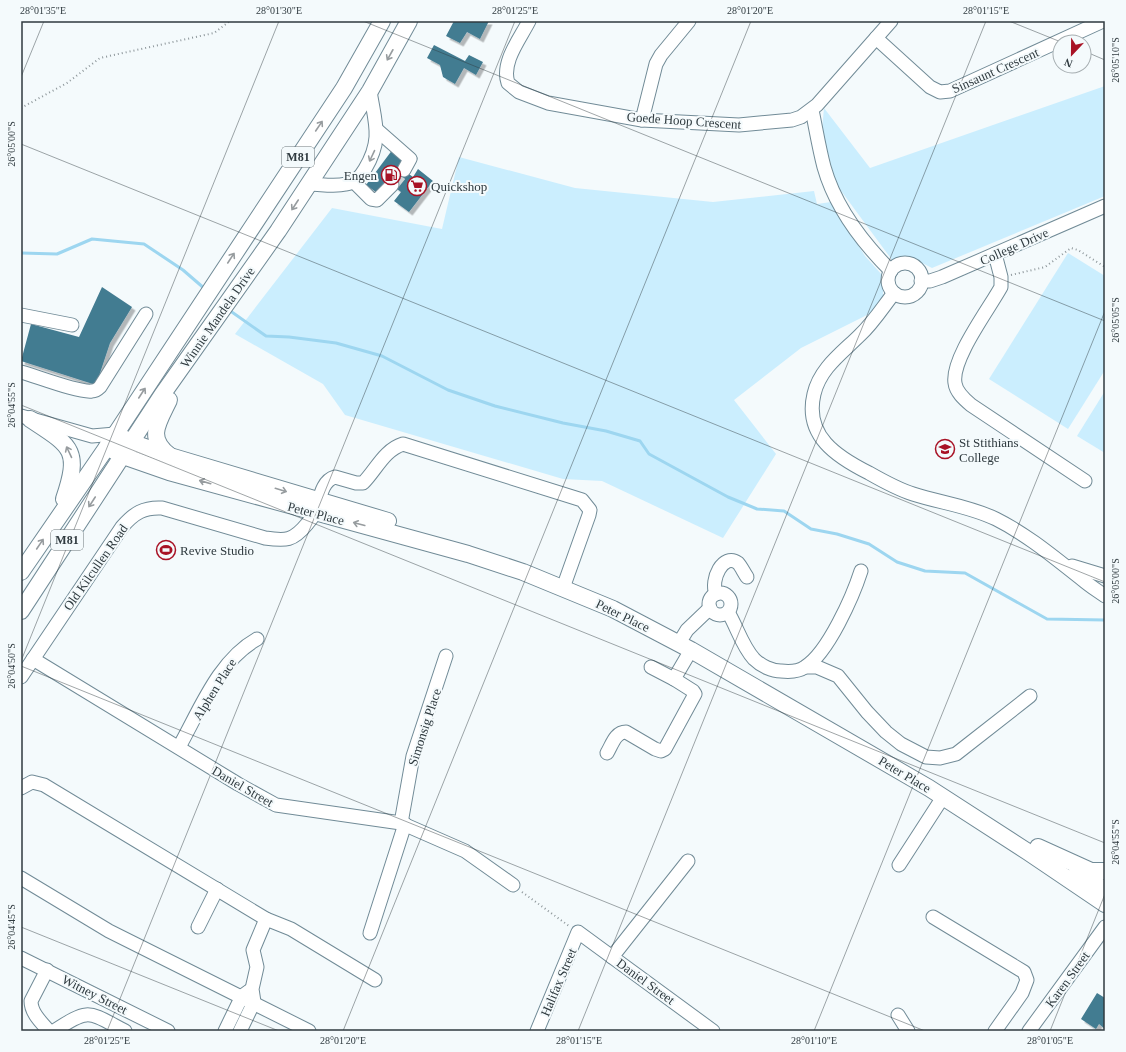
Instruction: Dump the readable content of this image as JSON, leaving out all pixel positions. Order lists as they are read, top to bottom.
{
  "streets": {
    "main road": ["M81", "Winnie Mandela Drive", "Peter Place"],
    "street": [
      "Sinsaunt Crescent",
      "Goede Hoop Crescent",
      "College Drive",
      "Old Kilcullen Road",
      "Alphen Place",
      "Simonsig Place",
      "Daniel Street",
      "Karen Street",
      "Halifax Street",
      "Witney Street"
    ]
  },
  "crossings": [
    ["Sinsaunt Crescent", "Goede Hoop Crescent"],
    ["Winnie Mandela Drive", "Peter Place"],
    ["Peter Place", "Old Kilcullen Road"],
    ["Old Kilcullen Road", "Daniel Street"],
    ["Alphen Place", "Daniel Street"],
    ["Simonsig Place", "Daniel Street"],
    ["Daniel Street", "Halifax Street"]
  ],
  "places": {
    "fuel station": ["Engen"],
    "supermarket": ["Quickshop"],
    "school or university": ["St Stithians College"],
    "sports": ["Revive Studio"]
  },
  "north": "bottom",
  "coordinates": [
    "28°01'35\"E",
    "28°01'30\"E",
    "28°01'25\"E",
    "28°01'20\"E",
    "28°01'15\"E",
    "26°05'10\"S",
    "26°05'00\"S",
    "26°05'05\"S",
    "26°04'55\"S",
    "26°04'50\"S",
    "26°04'45\"S",
    "28°01'10\"E",
    "28°01'05\"E"
  ]
}
